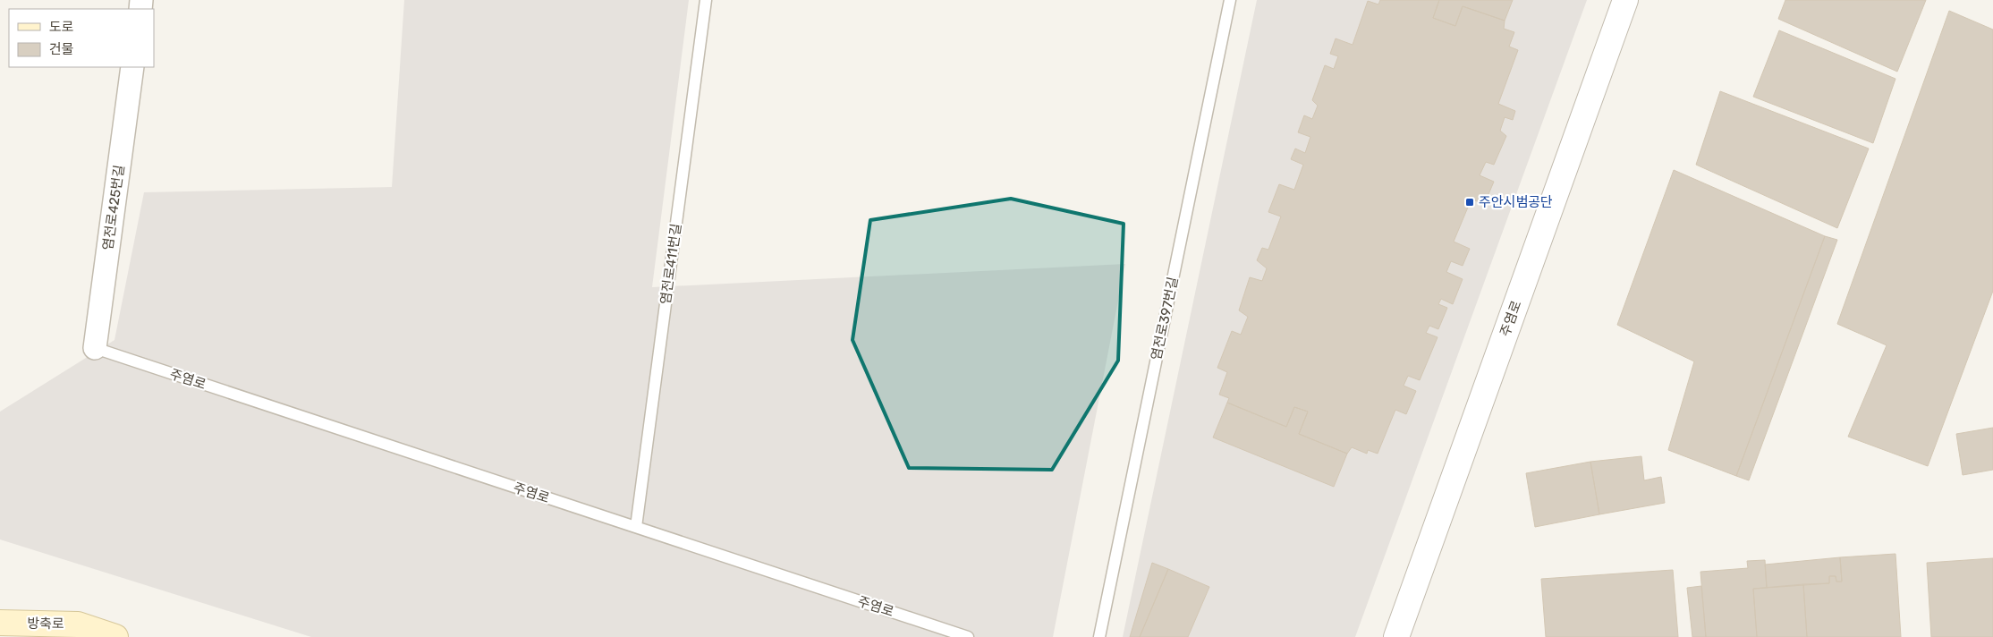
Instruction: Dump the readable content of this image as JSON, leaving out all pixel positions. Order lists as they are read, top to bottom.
{
  "streets": {
    "main road": ["방축로"],
    "street": ["염전로425번길", "주염로"],
    "lane": ["염전로411번길", "염전로397번길"]
  },
  "crossings": [
    ["염전로425번길", "주염로"],
    ["염전로411번길", "주염로"]
  ],
  "places": {
    "transit": ["주안시범공단"]
  },
  "legend": ["도로", "건물"]
}
